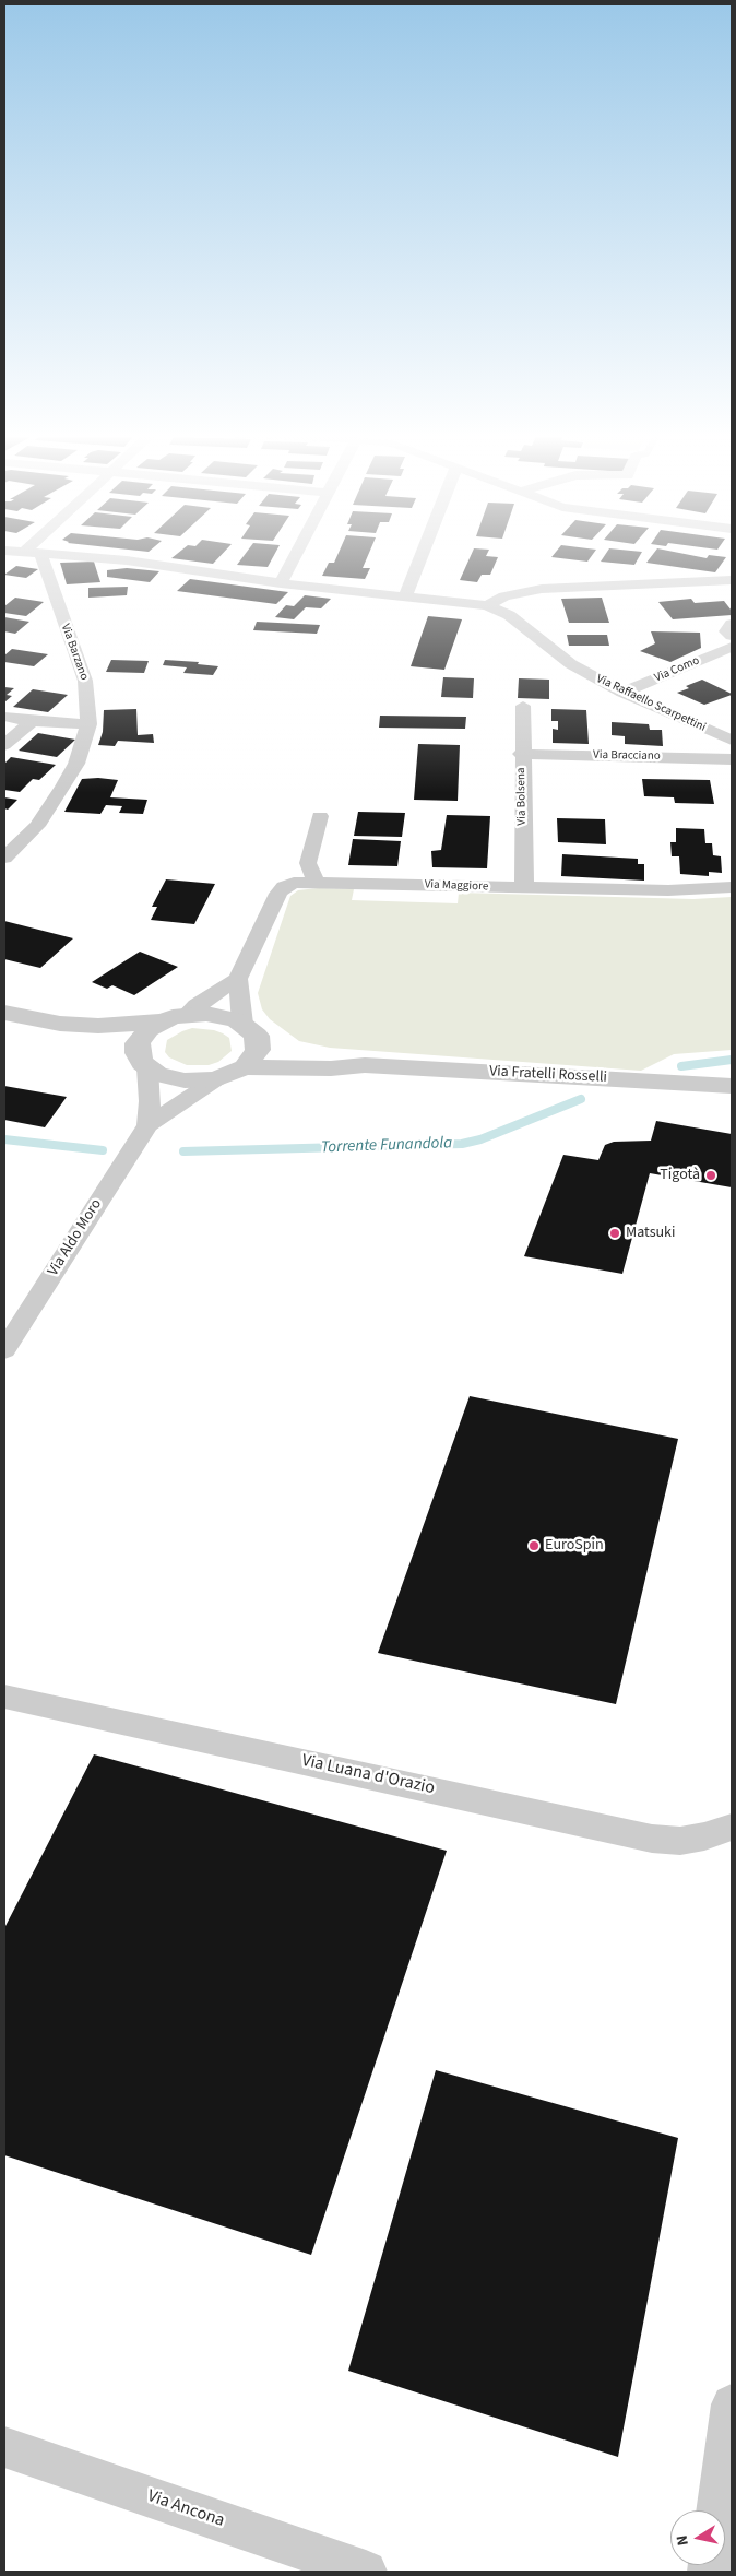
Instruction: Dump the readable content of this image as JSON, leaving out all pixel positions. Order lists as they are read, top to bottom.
{
  "streets": {
    "street": [
      "Via Barzano",
      "Via Como",
      "Via Raffaello Scarpettini",
      "Via Bracciano",
      "Via Bolsena",
      "Via Maggiore",
      "Via Fratelli Rosselli",
      "Via Aldo Moro",
      "Via Luana d'Orazio",
      "Via Ancona"
    ]
  },
  "crossings": [
    ["Via Barzano", "Via Raffaello Scarpettini"],
    ["Via Como", "Via Raffaello Scarpettini"],
    ["Via Bracciano", "Via Bolsena"],
    ["Via Bolsena", "Via Maggiore"]
  ],
  "water": ["Torrente Funandola"],
  "places": ["Tigotà", "Matsuki", "EuroSpin"],
  "north": "left"
}
